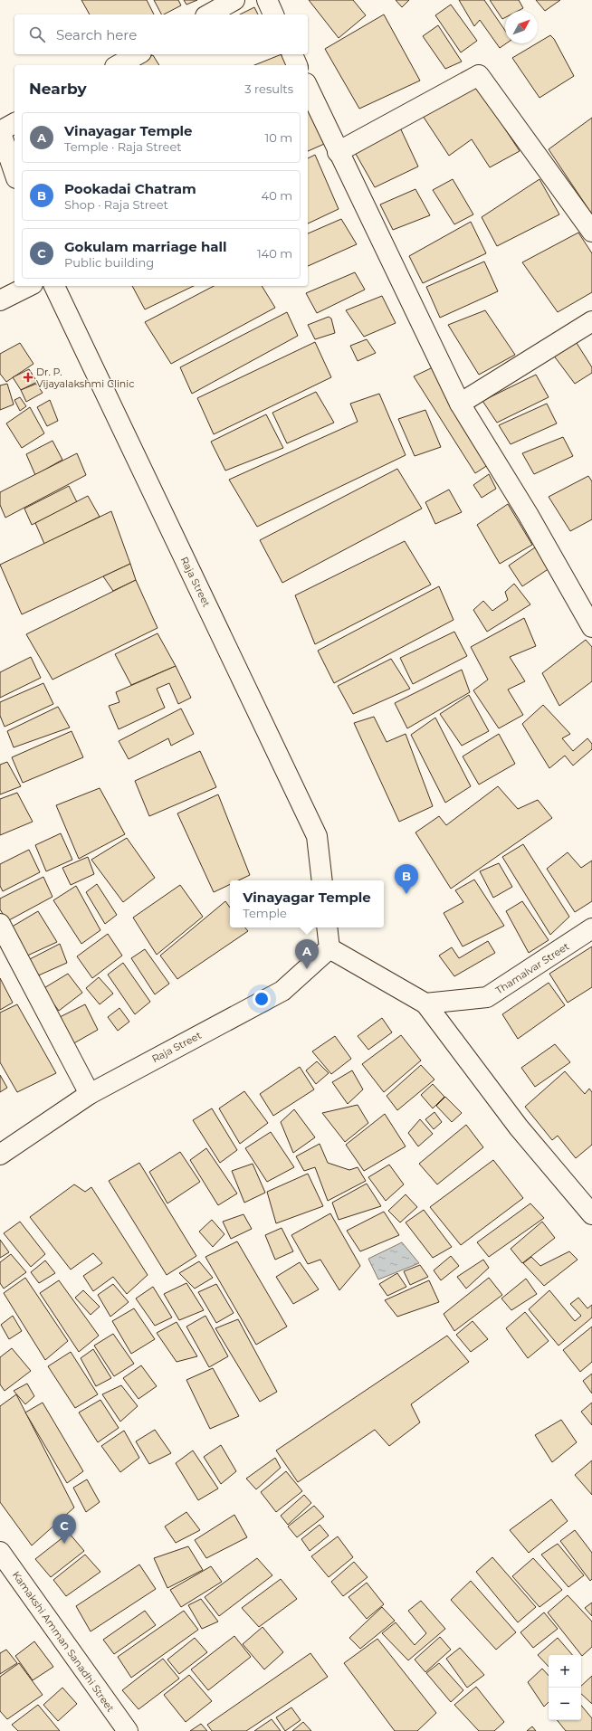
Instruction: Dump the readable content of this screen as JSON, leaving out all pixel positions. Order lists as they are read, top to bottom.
{
  "streets": {
    "street": ["Raja Street", "Thamalvar Street", "Kamakshi Amman Sanadhi Street"]
  },
  "places": {
    "health": ["Dr. P. Vijayalakshmi Clinic"]
  },
  "north": "top right",
  "page": {
    "search": "Search here",
    "heading": ["Nearby", "3 results"],
    "list": [
      {
        "mark": "A",
        "name": "Vinayagar Temple",
        "note": "Temple · Raja Street",
        "value": "10 m"
      },
      {
        "mark": "B",
        "name": "Pookadai Chatram",
        "note": "Shop · Raja Street",
        "value": "40 m"
      },
      {
        "mark": "C",
        "name": "Gokulam marriage hall",
        "note": "Public building",
        "value": "140 m"
      }
    ],
    "pins": ["B", "A", "C"],
    "popup": ["Vinayagar Temple", "Temple"],
    "map_buttons": ["+", "−"]
  }
}
